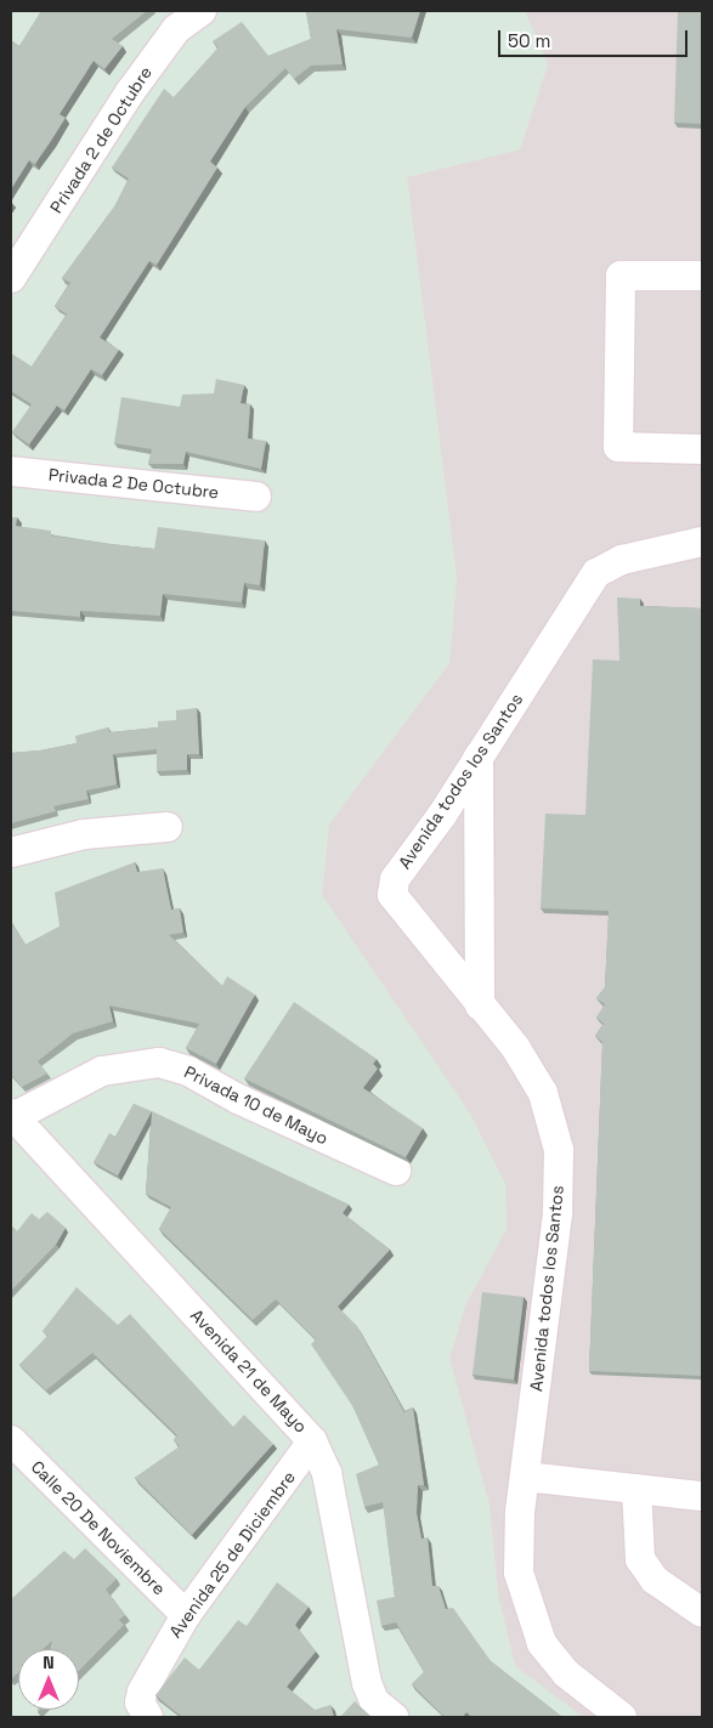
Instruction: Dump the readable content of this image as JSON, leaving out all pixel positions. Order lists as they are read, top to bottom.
{
  "streets": {
    "street": [
      "Privada 2 de Octubre",
      "Privada 2 De Octubre",
      "Avenida todos los Santos",
      "Privada 10 de Mayo",
      "Avenida 21 de Mayo",
      "Calle 20 De Noviembre",
      "Avenida 25 de Diciembre"
    ]
  },
  "crossings": [
    ["Privada 10 de Mayo", "Avenida 21 de Mayo"],
    ["Avenida 21 de Mayo", "Avenida 25 de Diciembre"],
    ["Calle 20 De Noviembre", "Avenida 25 de Diciembre"]
  ],
  "scale_bar": "50 m",
  "north": "top"
}
